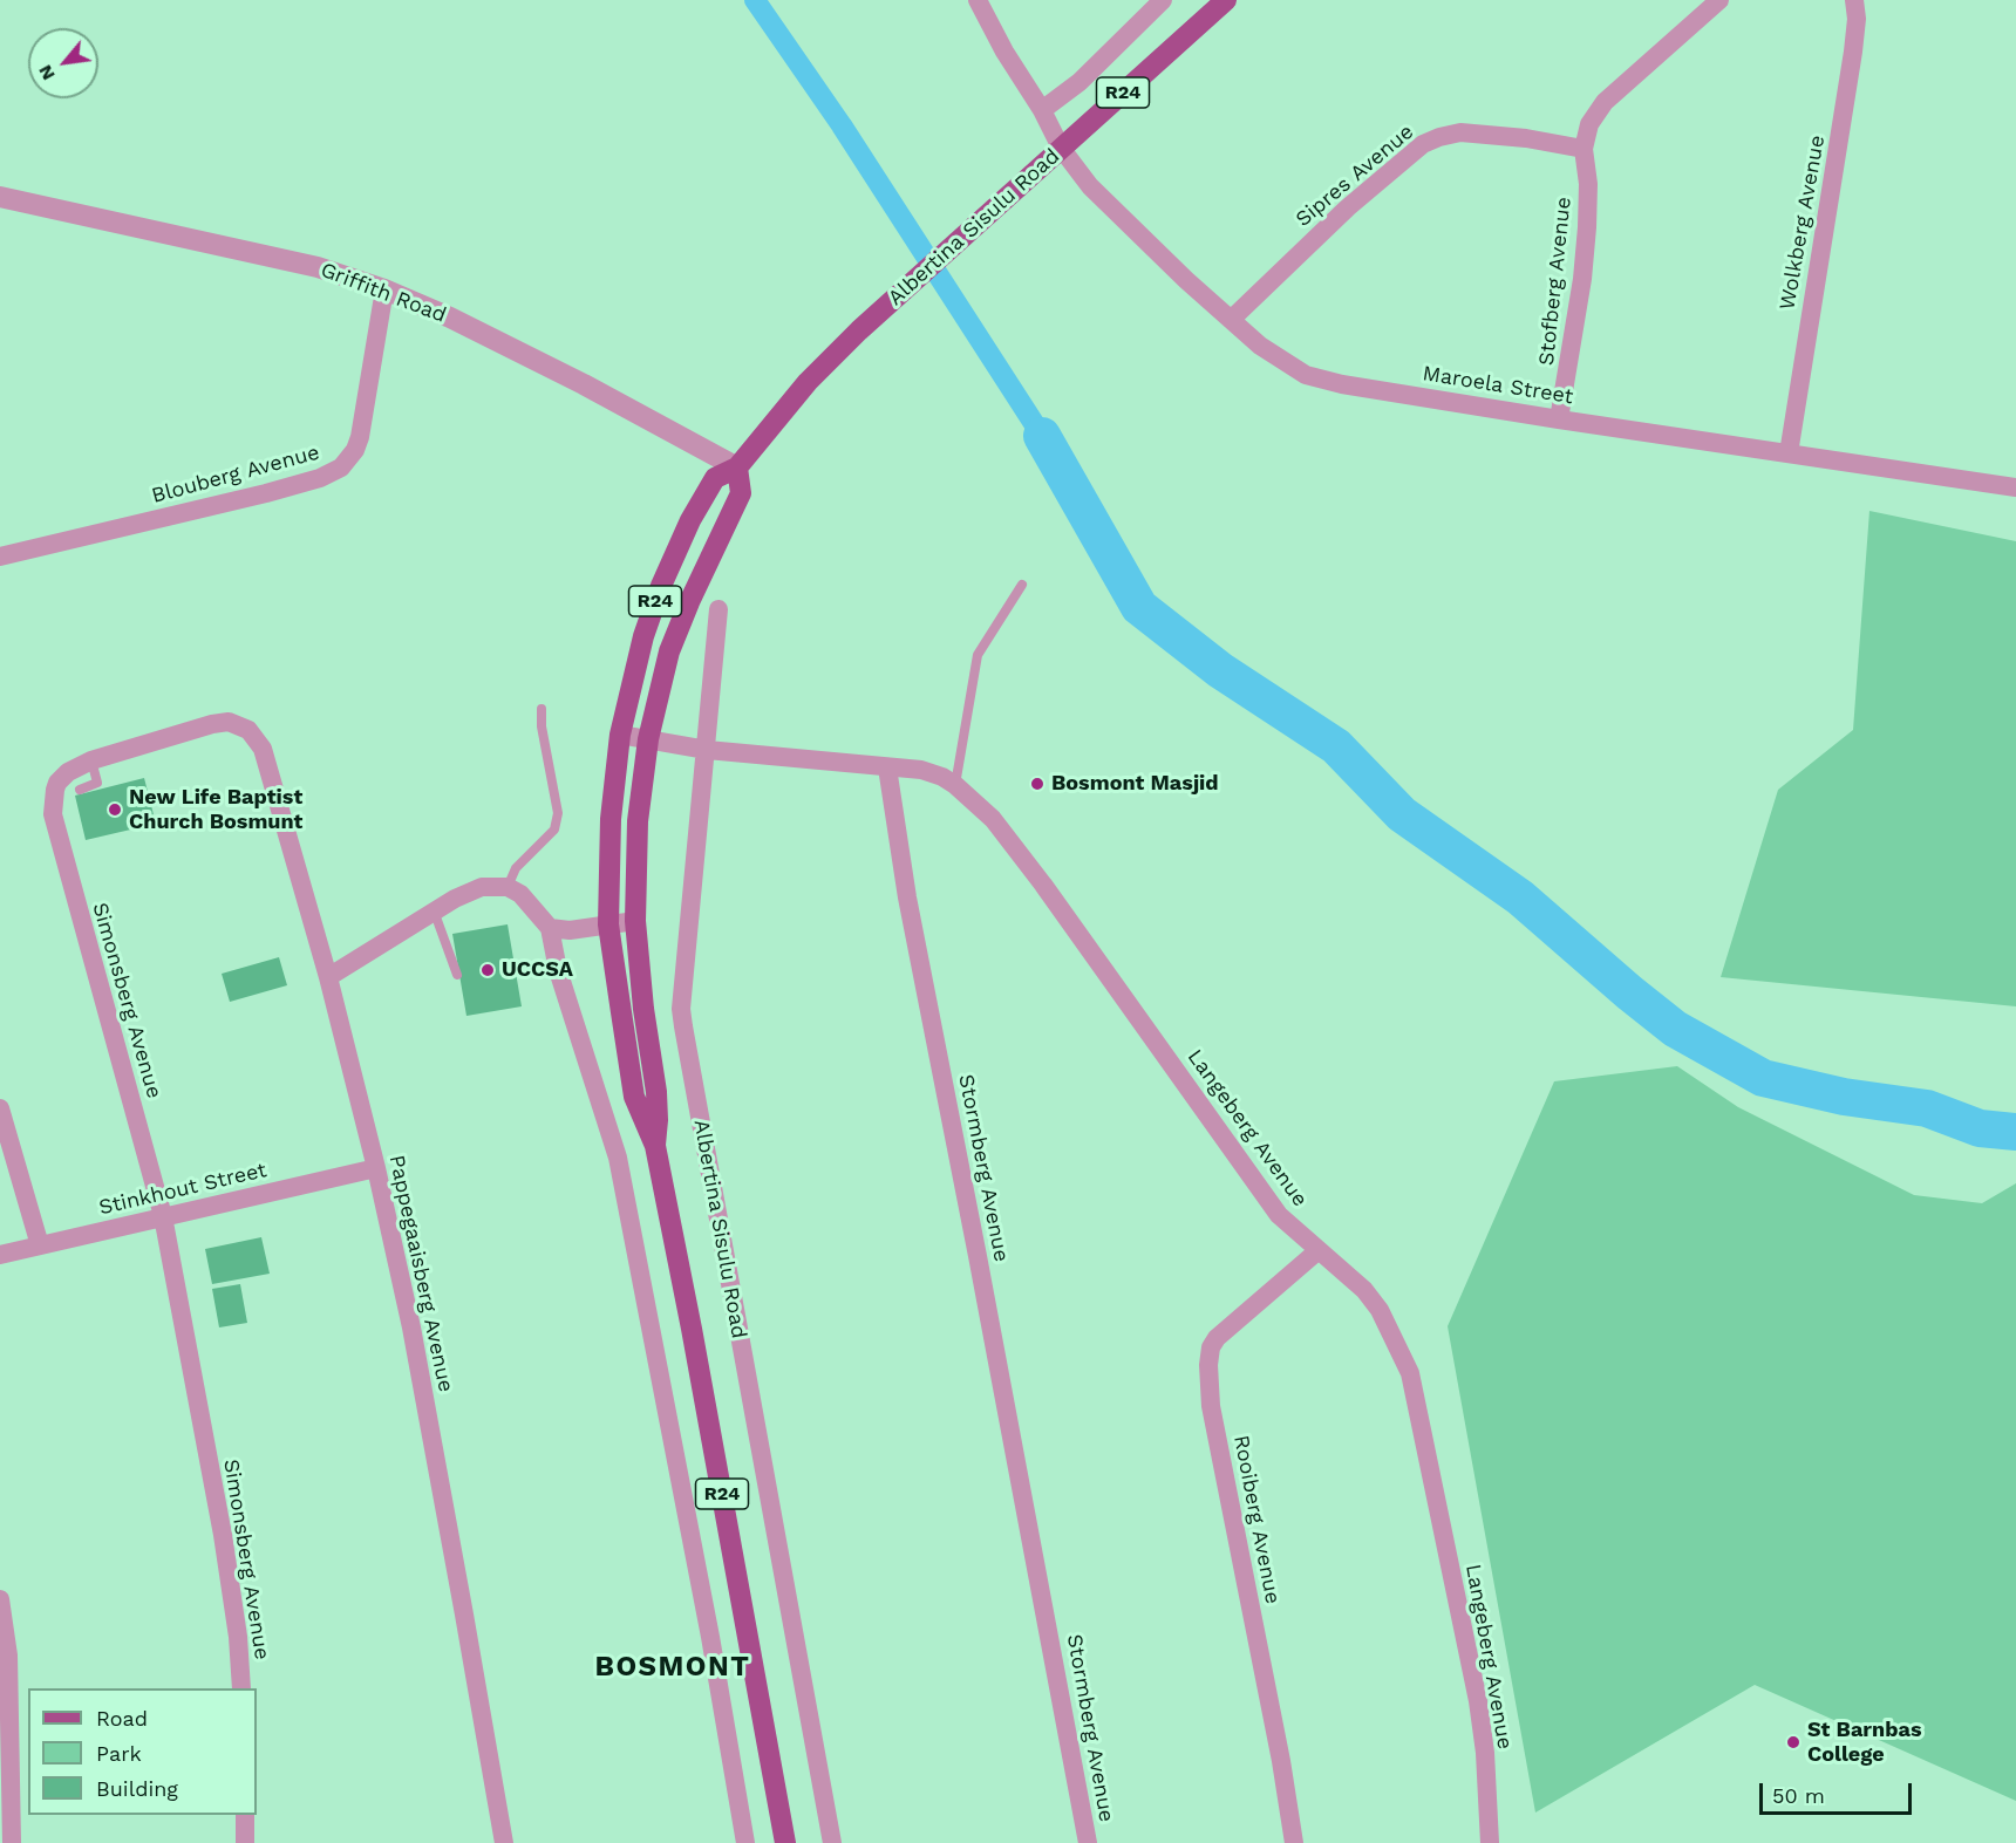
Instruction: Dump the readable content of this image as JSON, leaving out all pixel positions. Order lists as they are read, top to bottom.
{
  "streets": {
    "main road": ["R24", "Albertina Sisulu Road"],
    "street": [
      "Sipres Avenue",
      "Wolkberg Avenue",
      "Stofberg Avenue",
      "Griffith Road",
      "Maroela Street",
      "Blouberg Avenue",
      "Simonsberg Avenue",
      "Langeberg Avenue",
      "Stormberg Avenue",
      "Stinkhout Street",
      "Pappegaaisberg Avenue",
      "Rooiberg Avenue"
    ]
  },
  "crossings": [
    ["Sipres Avenue", "Stofberg Avenue"],
    ["Sipres Avenue", "Maroela Street"],
    ["Wolkberg Avenue", "Maroela Street"],
    ["Albertina Sisulu Road", "Griffith Road"],
    ["Albertina Sisulu Road", "Maroela Street"],
    ["Stofberg Avenue", "Maroela Street"],
    ["Griffith Road", "Blouberg Avenue"],
    ["Simonsberg Avenue", "Stinkhout Street"],
    ["Simonsberg Avenue", "Pappegaaisberg Avenue"],
    ["Langeberg Avenue", "Stormberg Avenue"],
    ["Langeberg Avenue", "Rooiberg Avenue"],
    ["Stinkhout Street", "Pappegaaisberg Avenue"]
  ],
  "districts": ["BOSMONT"],
  "places": [
    "Bosmont Masjid",
    "New Life Baptist Church Bosmunt",
    "UCCSA",
    "St Barnbas College"
  ],
  "legend": ["Road", "Park", "Building"],
  "scale_bar": "50 m",
  "north": "bottom left"
}
